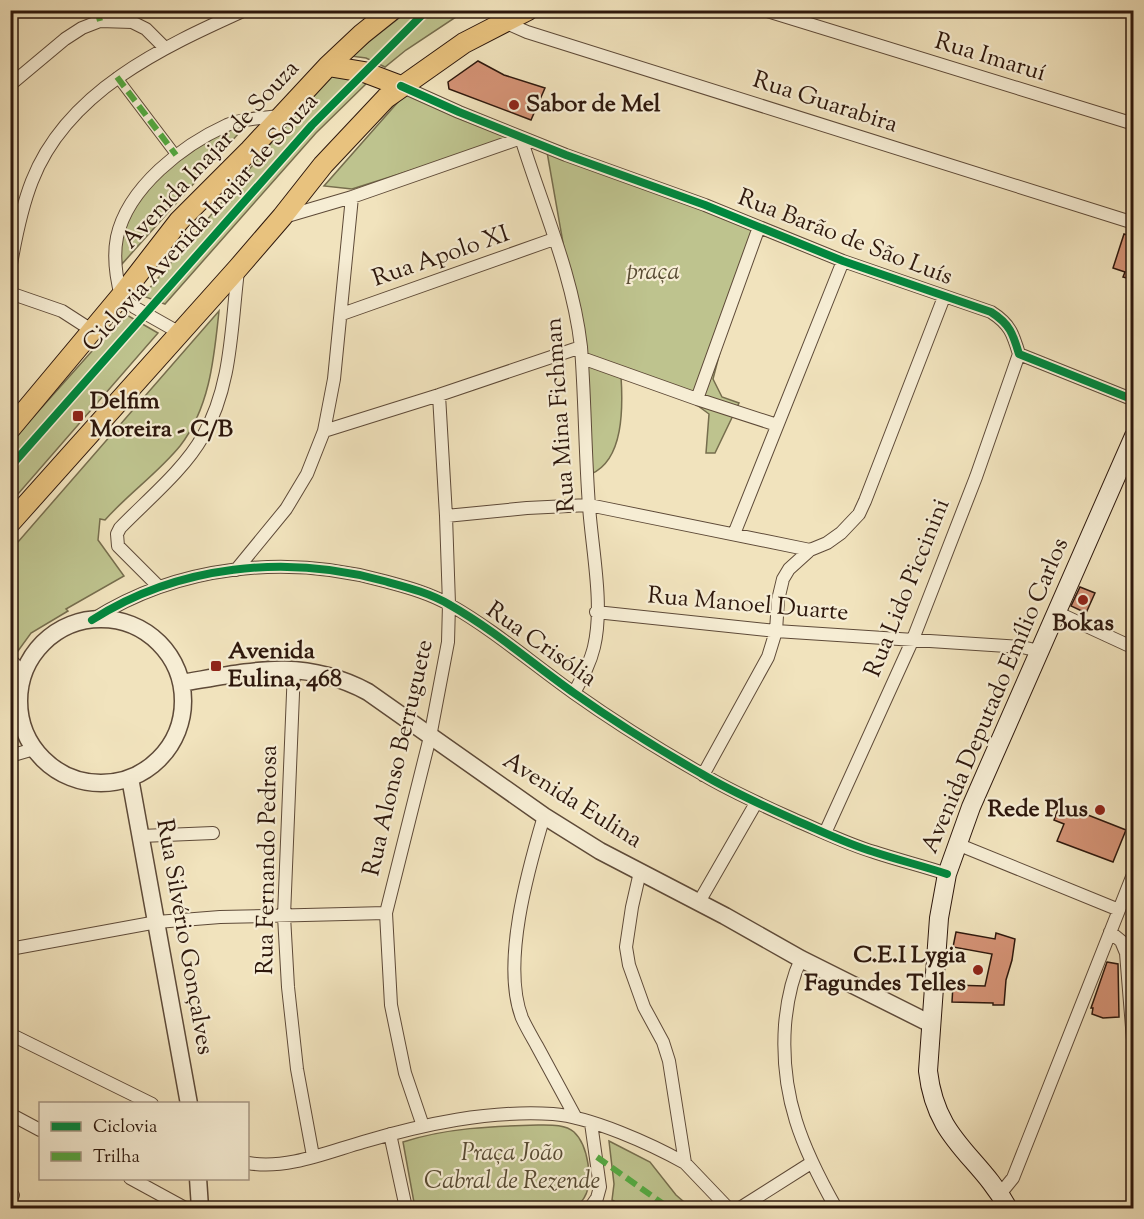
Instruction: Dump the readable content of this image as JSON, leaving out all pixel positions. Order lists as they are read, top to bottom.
{
  "streets": {
    "main road": ["Avenida Inajar de Souza", "Avenida Deputado Emílio Carlos"],
    "street": [
      "Rua Imaruí",
      "Rua Guarabira",
      "Rua Barão de São Luís",
      "Rua Apolo XI",
      "Rua Mina Fichman",
      "Rua Lido Piccinini",
      "Rua Manoel Duarte",
      "Rua Crisólia",
      "Rua Alonso Berruguete",
      "Avenida Eulina",
      "Rua Fernando Pedrosa",
      "Rua Silvério Gonçalves"
    ],
    "cycle path": ["Ciclovia Avenida Inajar de Souza"]
  },
  "crossings": [
    ["Rua Barão de São Luís", "Rua Mina Fichman"],
    ["Rua Barão de São Luís", "Rua Lido Piccinini"],
    ["Rua Apolo XI", "Rua Mina Fichman"],
    ["Rua Mina Fichman", "Rua Manoel Duarte"],
    ["Rua Mina Fichman", "Rua Crisólia"],
    ["Rua Lido Piccinini", "Rua Manoel Duarte"],
    ["Rua Lido Piccinini", "Rua Crisólia"],
    ["Rua Manoel Duarte", "Avenida Deputado Emílio Carlos"],
    ["Rua Crisólia", "Avenida Deputado Emílio Carlos"],
    ["Rua Crisólia", "Rua Alonso Berruguete"],
    ["Rua Crisólia", "Avenida Eulina"],
    ["Rua Crisólia", "Rua Silvério Gonçalves"],
    ["Avenida Deputado Emílio Carlos", "Avenida Eulina"],
    ["Rua Alonso Berruguete", "Avenida Eulina"],
    ["Avenida Eulina", "Rua Fernando Pedrosa"],
    ["Avenida Eulina", "Rua Silvério Gonçalves"]
  ],
  "parks": ["praça", "Praça João Cabral de Rezende"],
  "places": {
    "other": [
      "Sabor de Mel",
      "Bokas",
      "Rede Plus",
      "C.E.I Lygia Fagundes Telles"
    ],
    "transit": ["Delfim Moreira - C/B", "Avenida Eulina, 468"]
  },
  "legend": ["Ciclovia", "Trilha"]
}
